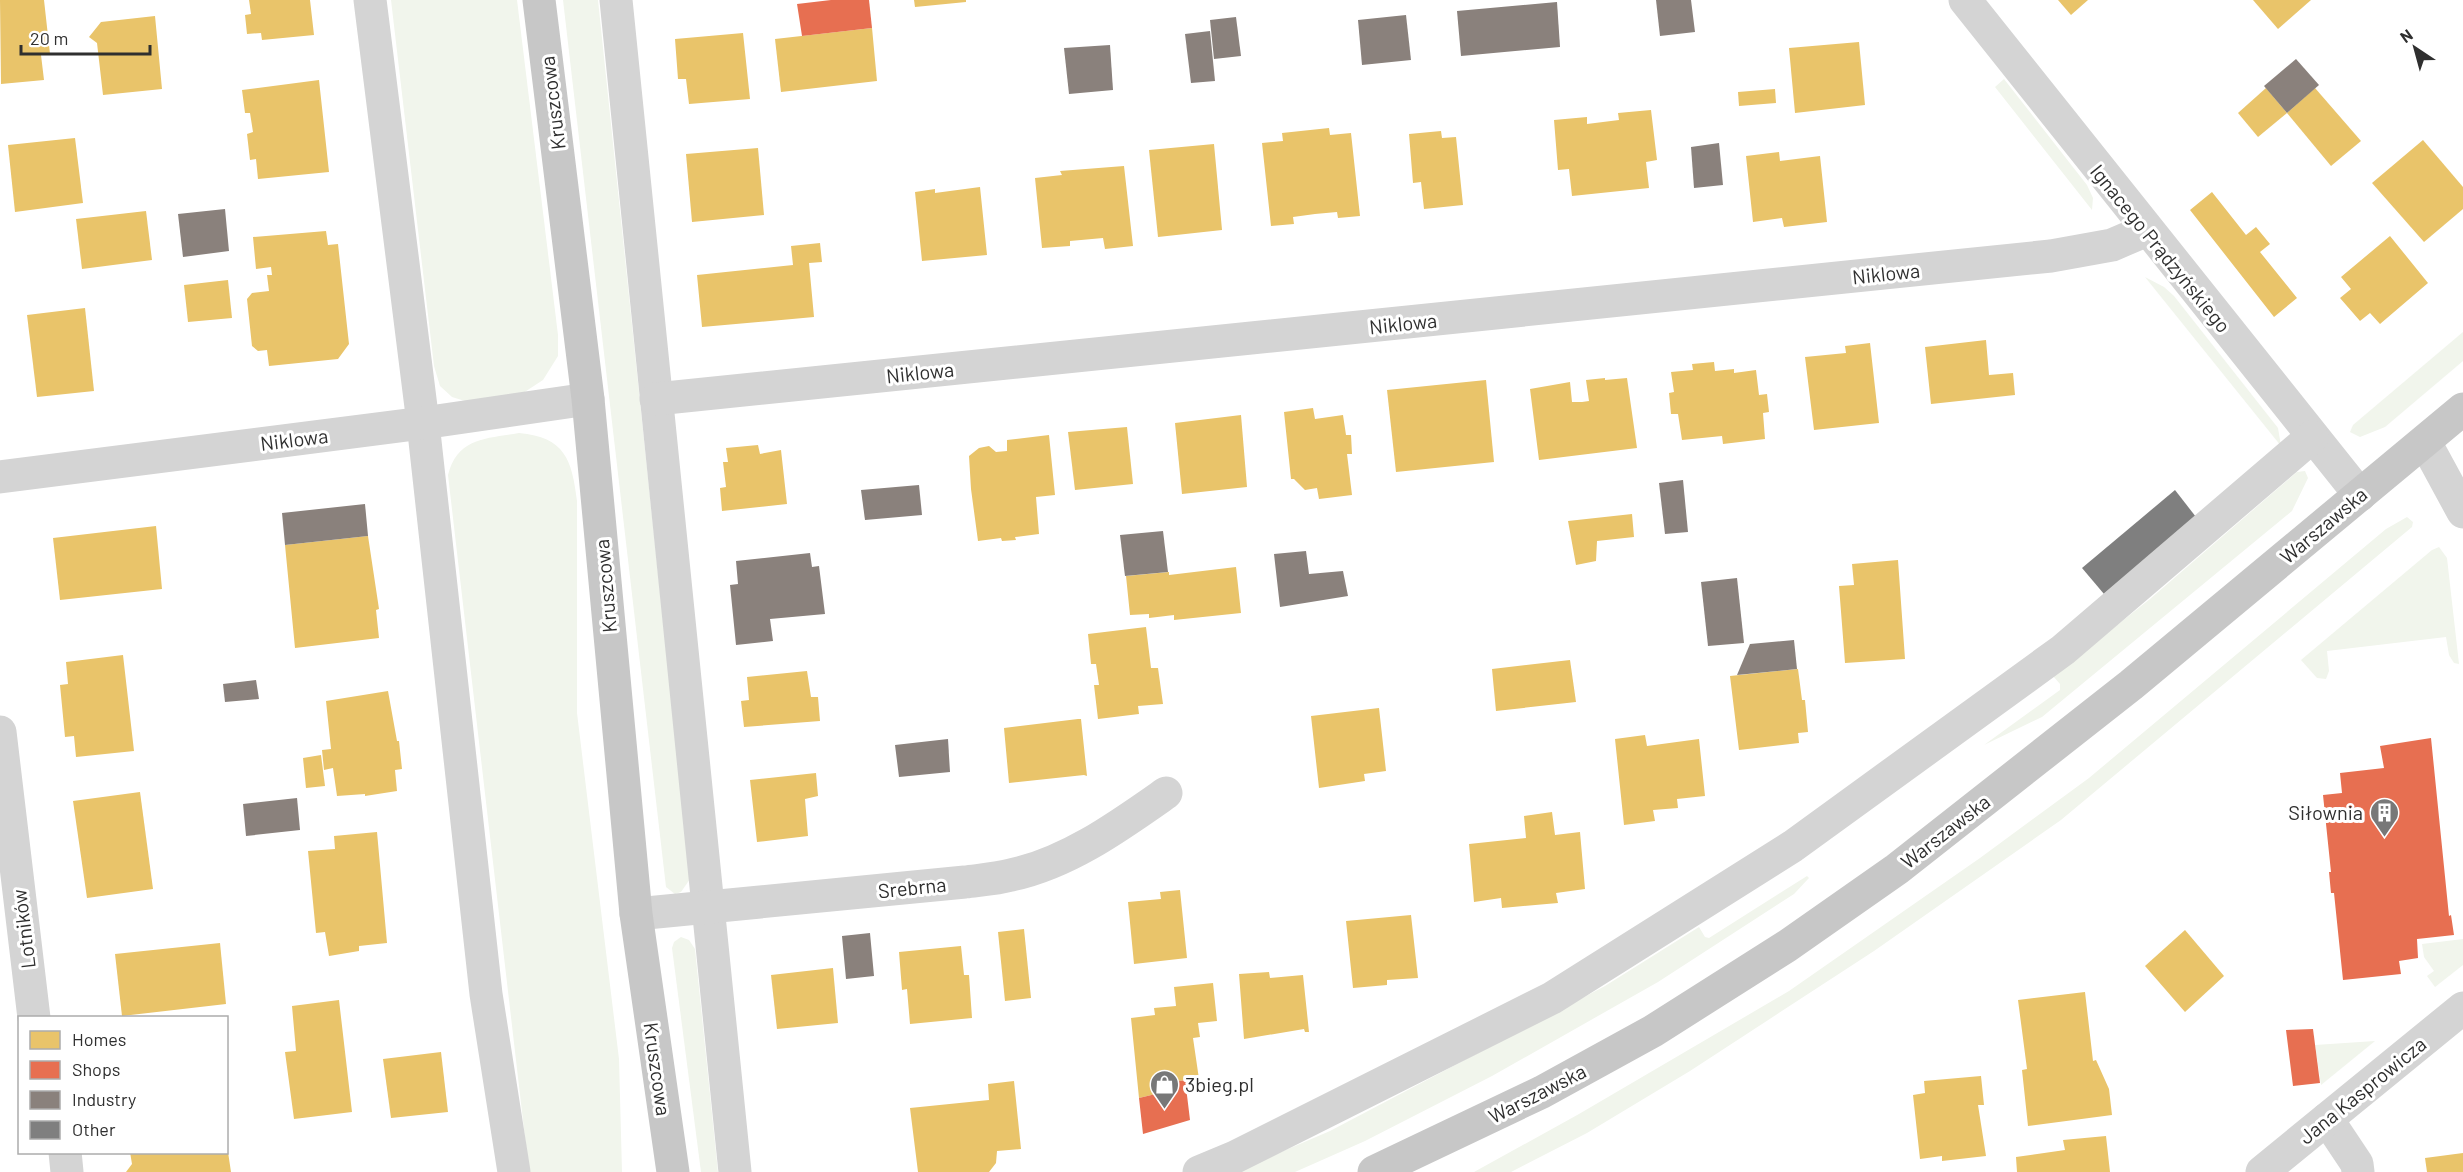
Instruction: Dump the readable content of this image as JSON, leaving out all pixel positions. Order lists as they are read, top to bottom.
{
  "streets": {
    "main road": ["Kruszcowa", "Warszawska"],
    "street": [
      "Ignacego Prądzyńskiego",
      "Niklowa",
      "Srebrna",
      "Lotników",
      "Jana Kasprowicza"
    ]
  },
  "crossings": [
    ["Kruszcowa", "Niklowa"],
    ["Kruszcowa", "Srebrna"],
    ["Ignacego Prądzyńskiego", "Niklowa"],
    ["Ignacego Prądzyńskiego", "Warszawska"]
  ],
  "places": {
    "building": ["Siłownia"],
    "shop": ["3bieg.pl"]
  },
  "legend": [
    "Homes",
    "Shops",
    "Industry",
    "Other"
  ],
  "scale_bar": "20 m",
  "north": "top left"
}
